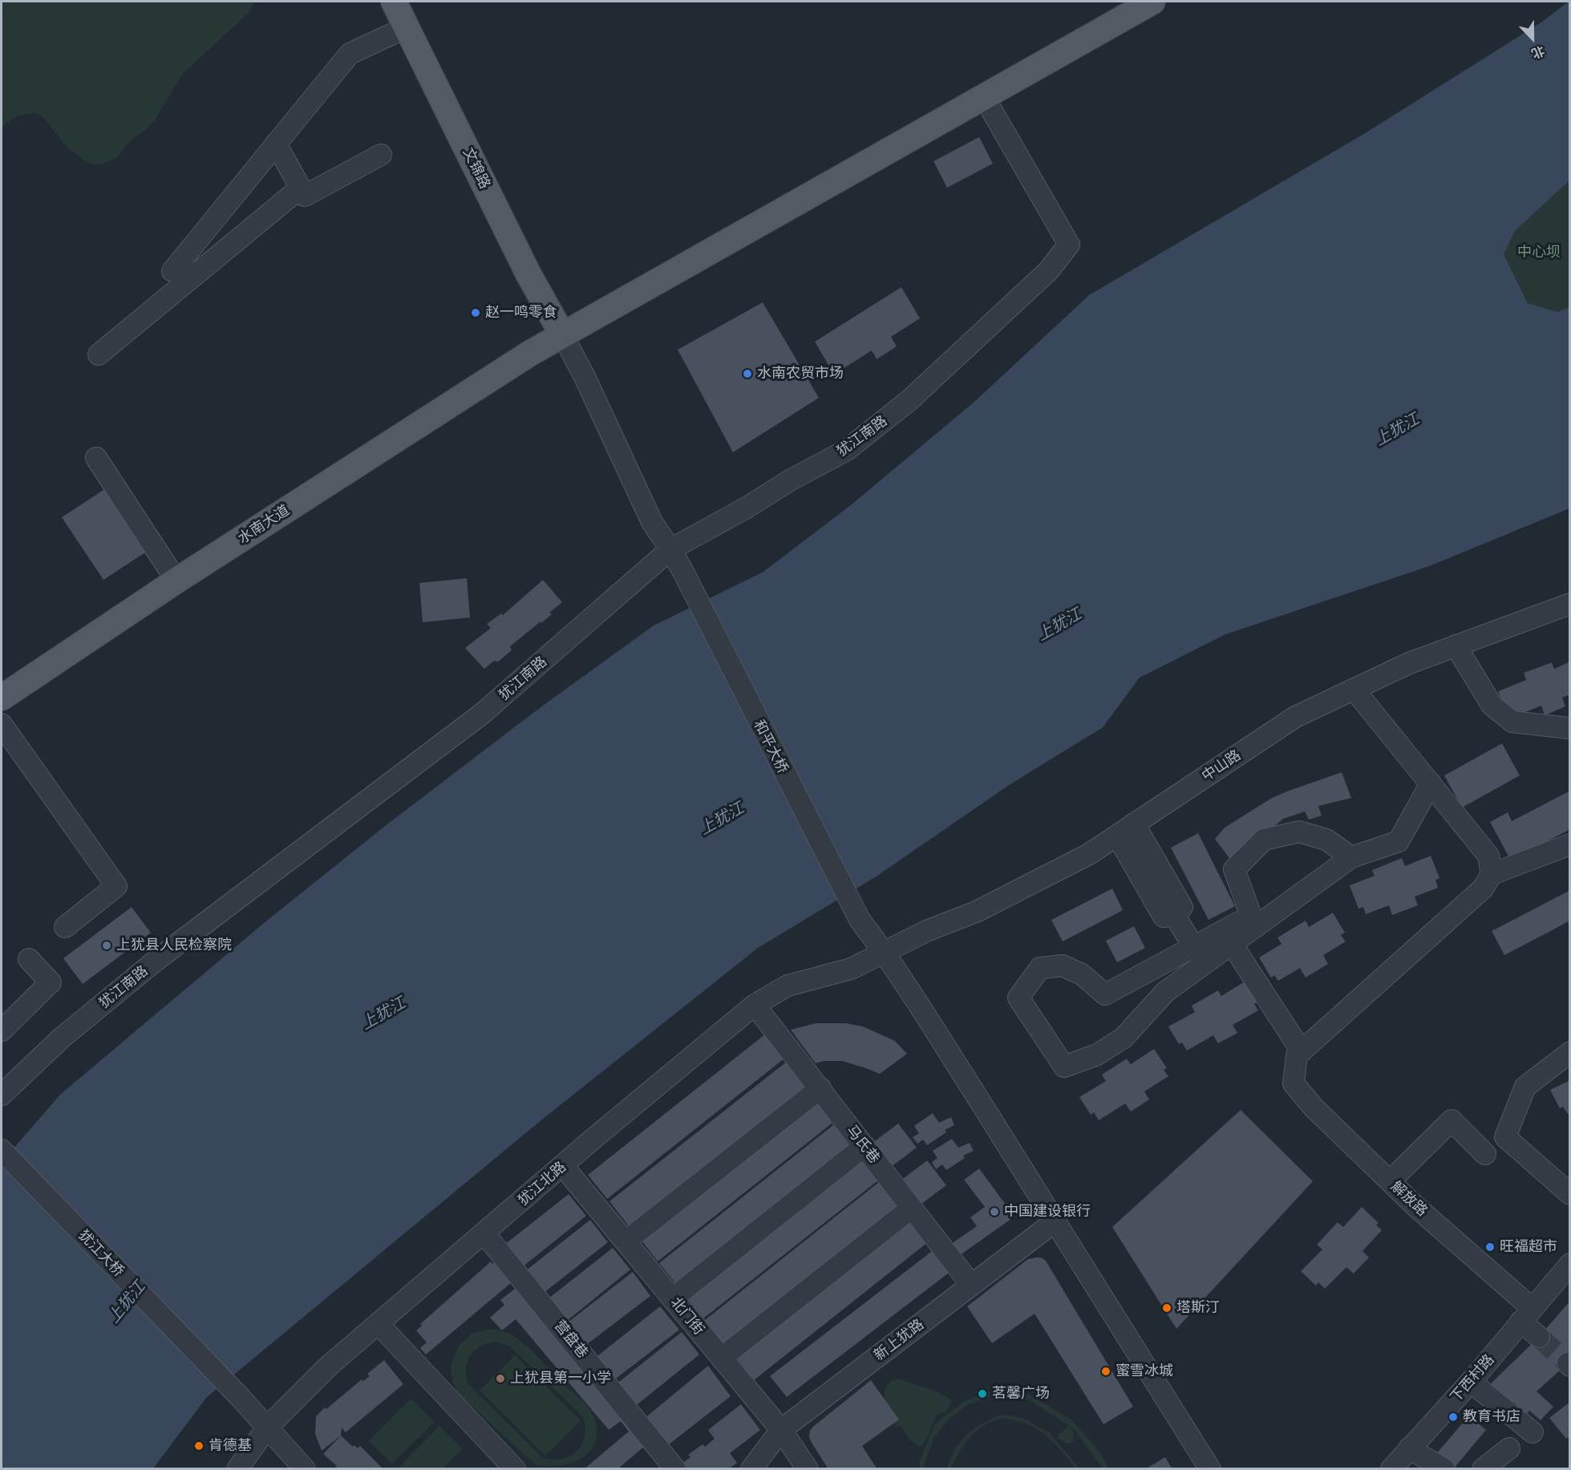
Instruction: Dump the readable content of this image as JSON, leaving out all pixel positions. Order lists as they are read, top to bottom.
{
  "streets": {
    "main road": ["文锦路", "水南大道"],
    "street": [
      "犹江南路",
      "和平大桥",
      "中山路",
      "马氏巷",
      "犹江北路",
      "解放路",
      "犹江大桥",
      "北门街",
      "营盘巷",
      "新上犹路",
      "下西村路"
    ]
  },
  "crossings": [
    ["文锦路", "水南大道"],
    ["文锦路", "和平大桥"],
    ["犹江南路", "水南大道"],
    ["犹江南路", "和平大桥"],
    ["水南大道", "和平大桥"],
    ["和平大桥", "中山路"],
    ["和平大桥", "犹江北路"],
    ["和平大桥", "新上犹路"],
    ["中山路", "犹江北路"],
    ["马氏巷", "犹江北路"],
    ["马氏巷", "新上犹路"],
    ["犹江北路", "犹江大桥"],
    ["犹江北路", "北门街"],
    ["犹江北路", "营盘巷"],
    ["解放路", "下西村路"],
    ["北门街", "新上犹路"]
  ],
  "water": ["上犹江"],
  "parks": ["中心坝"],
  "places": [
    "赵一鸣零食",
    "水南农贸市场",
    "上犹县人民检察院",
    "中国建设银行",
    "旺福超市",
    "塔斯汀",
    "蜜雪冰城",
    "上犹县第一小学",
    "茗馨广场",
    "教育书店",
    "肯德基"
  ],
  "north": "bottom"
}
